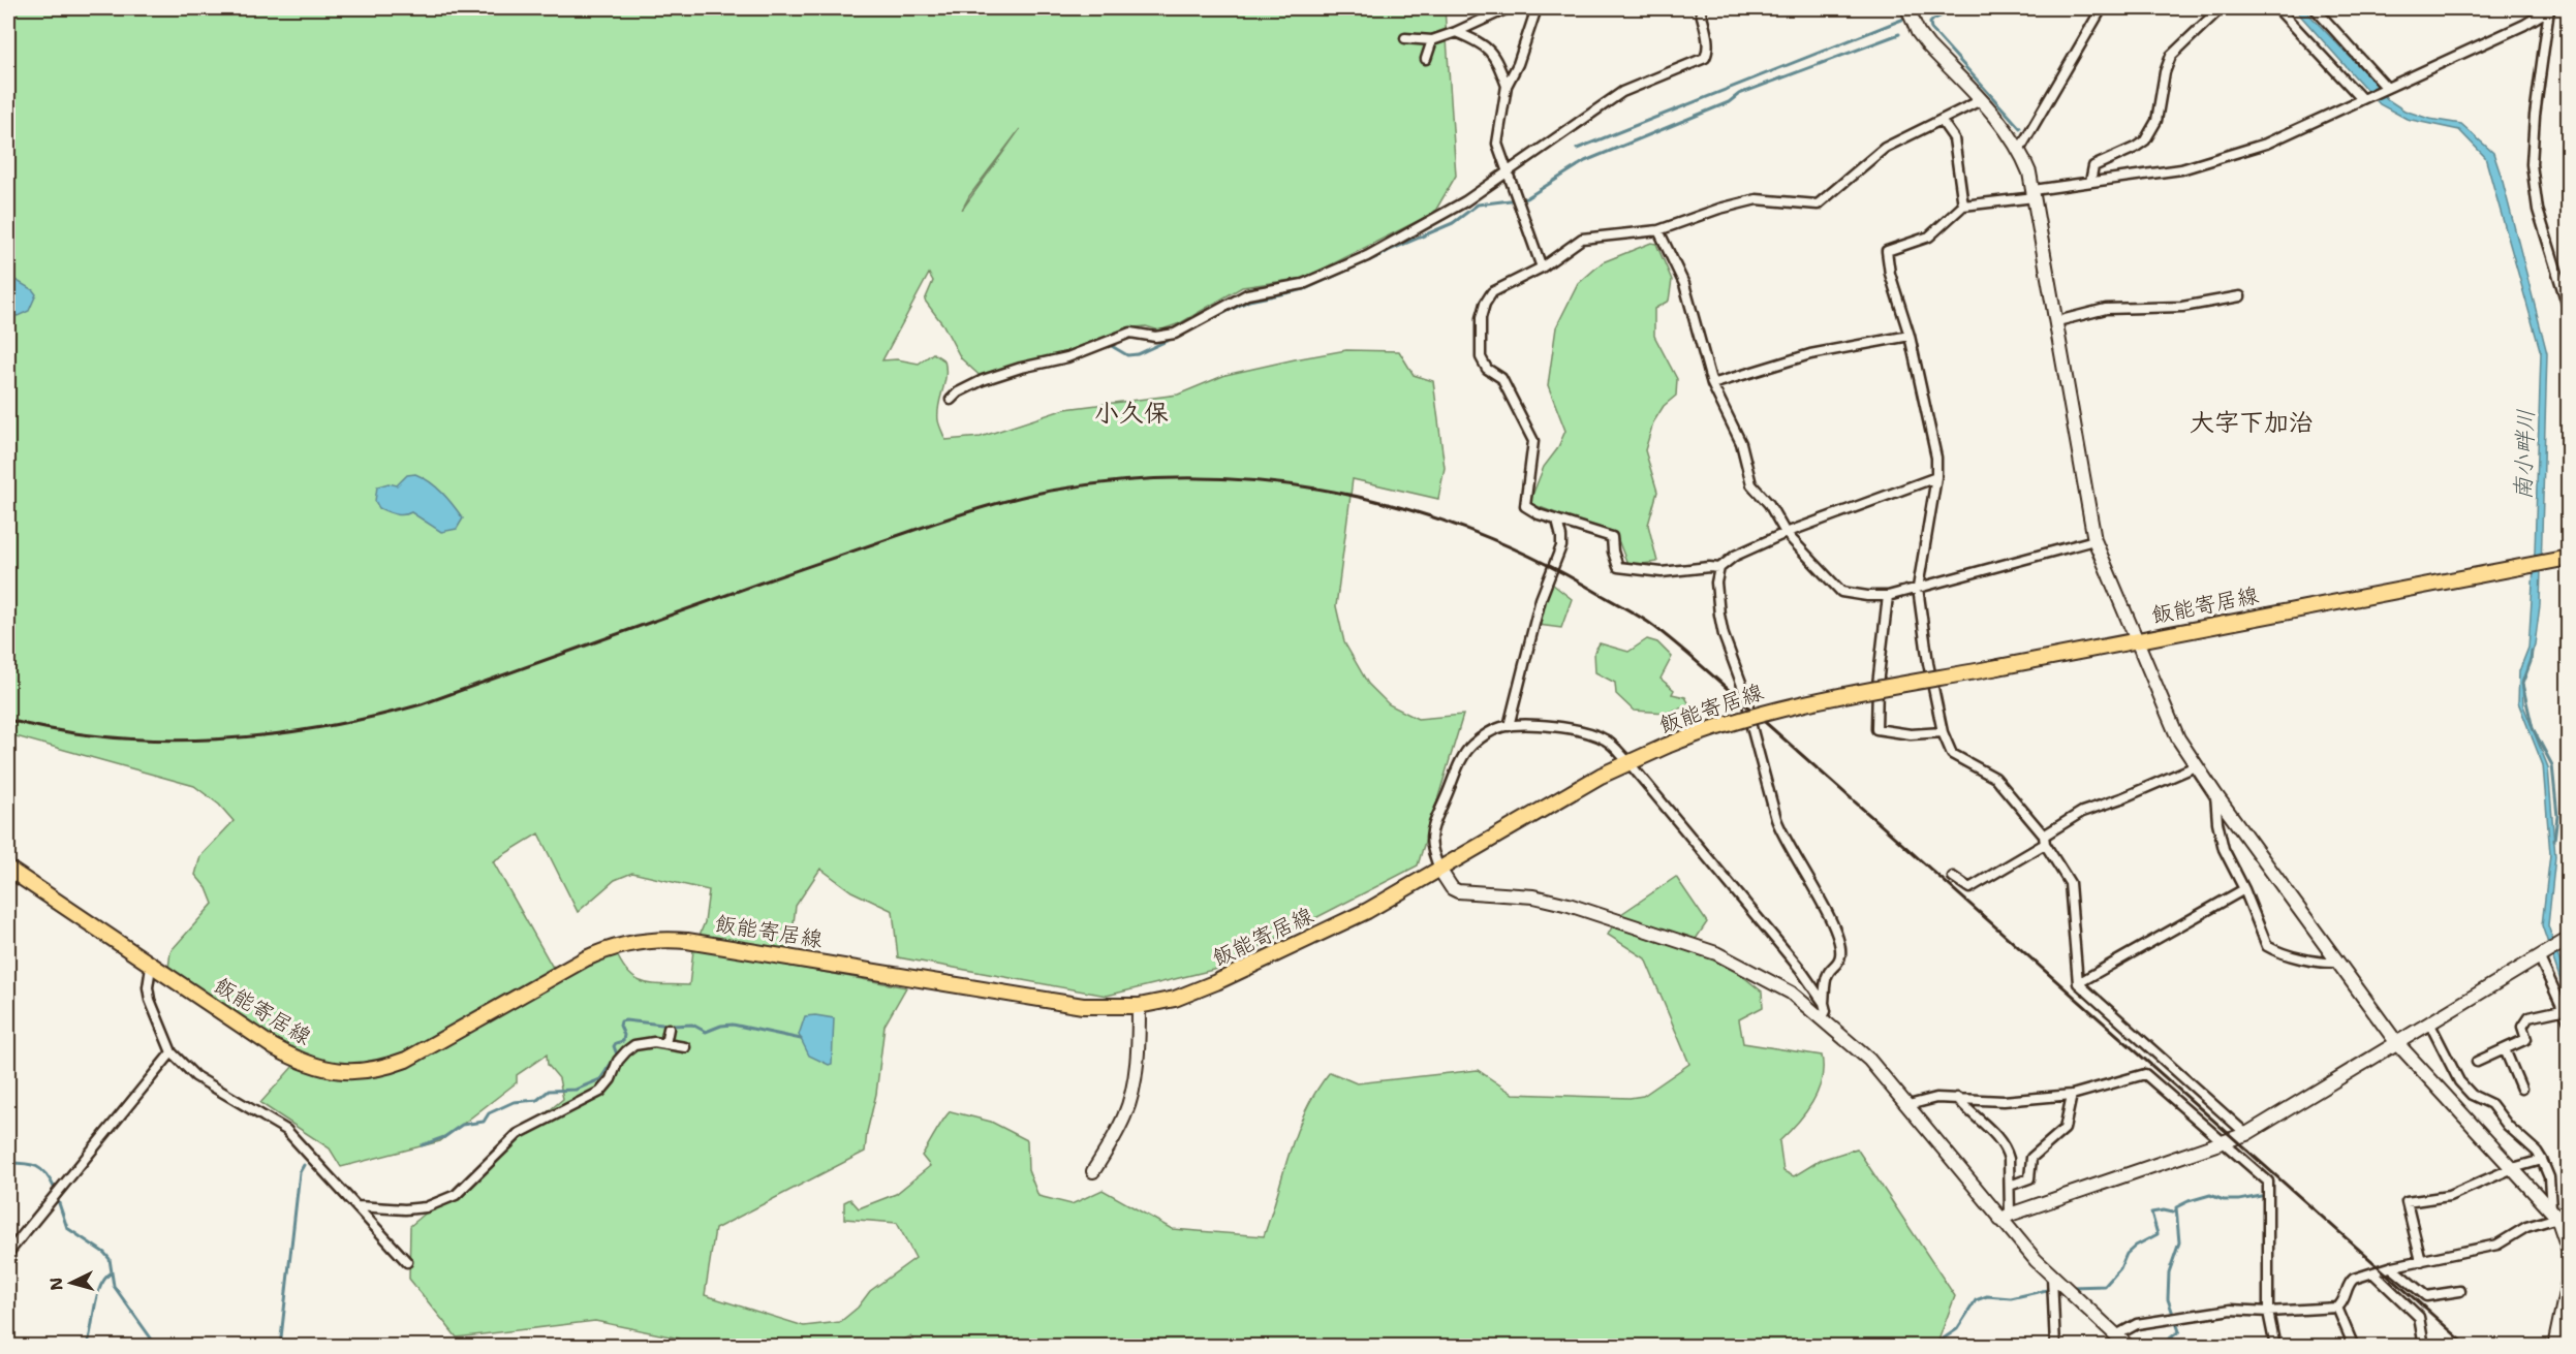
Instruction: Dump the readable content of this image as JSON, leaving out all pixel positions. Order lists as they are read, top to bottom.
{
  "streets": {
    "main road": ["飯能寄居線"]
  },
  "districts": ["小久保", "大字下加治"],
  "water": ["南小畔川"],
  "north": "left"
}
